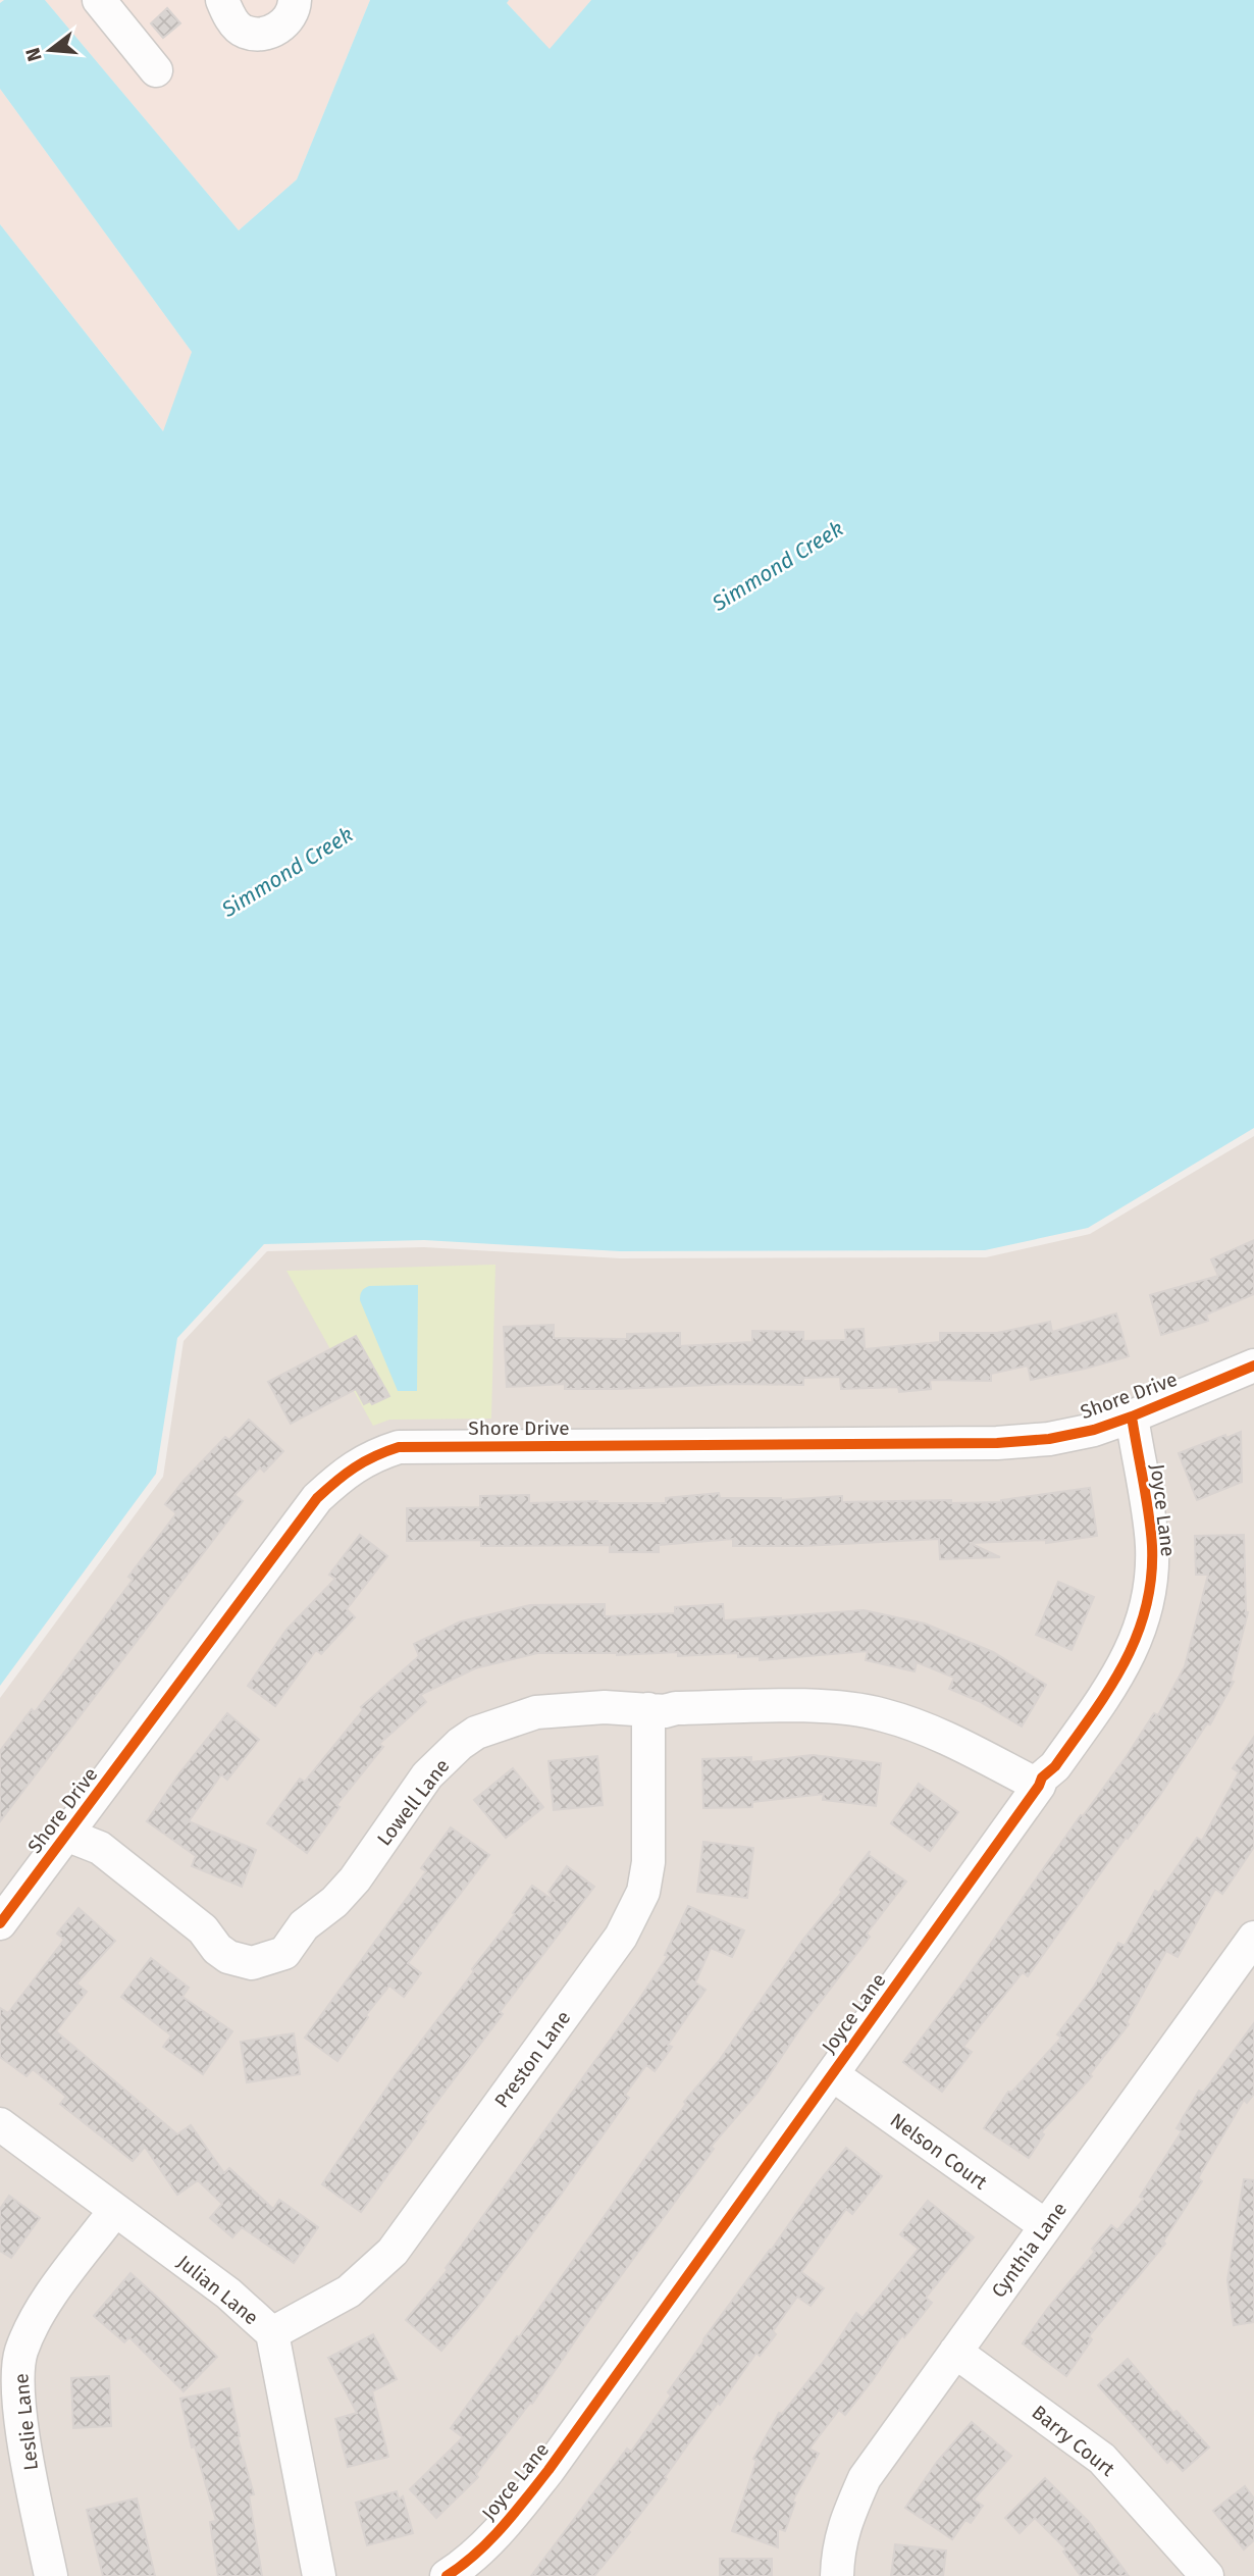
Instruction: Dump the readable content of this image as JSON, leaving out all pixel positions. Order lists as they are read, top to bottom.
{
  "streets": {
    "street": [
      "Shore Drive",
      "Joyce Lane",
      "Lowell Lane",
      "Preston Lane",
      "Nelson Court",
      "Cynthia Lane",
      "Julian Lane",
      "Leslie Lane",
      "Barry Court"
    ]
  },
  "crossings": [
    ["Shore Drive", "Joyce Lane"],
    ["Shore Drive", "Lowell Lane"],
    ["Joyce Lane", "Lowell Lane"],
    ["Joyce Lane", "Nelson Court"],
    ["Lowell Lane", "Preston Lane"],
    ["Preston Lane", "Julian Lane"],
    ["Nelson Court", "Cynthia Lane"],
    ["Cynthia Lane", "Barry Court"],
    ["Julian Lane", "Leslie Lane"]
  ],
  "water": ["Simmond Creek"],
  "north": "left"
}
